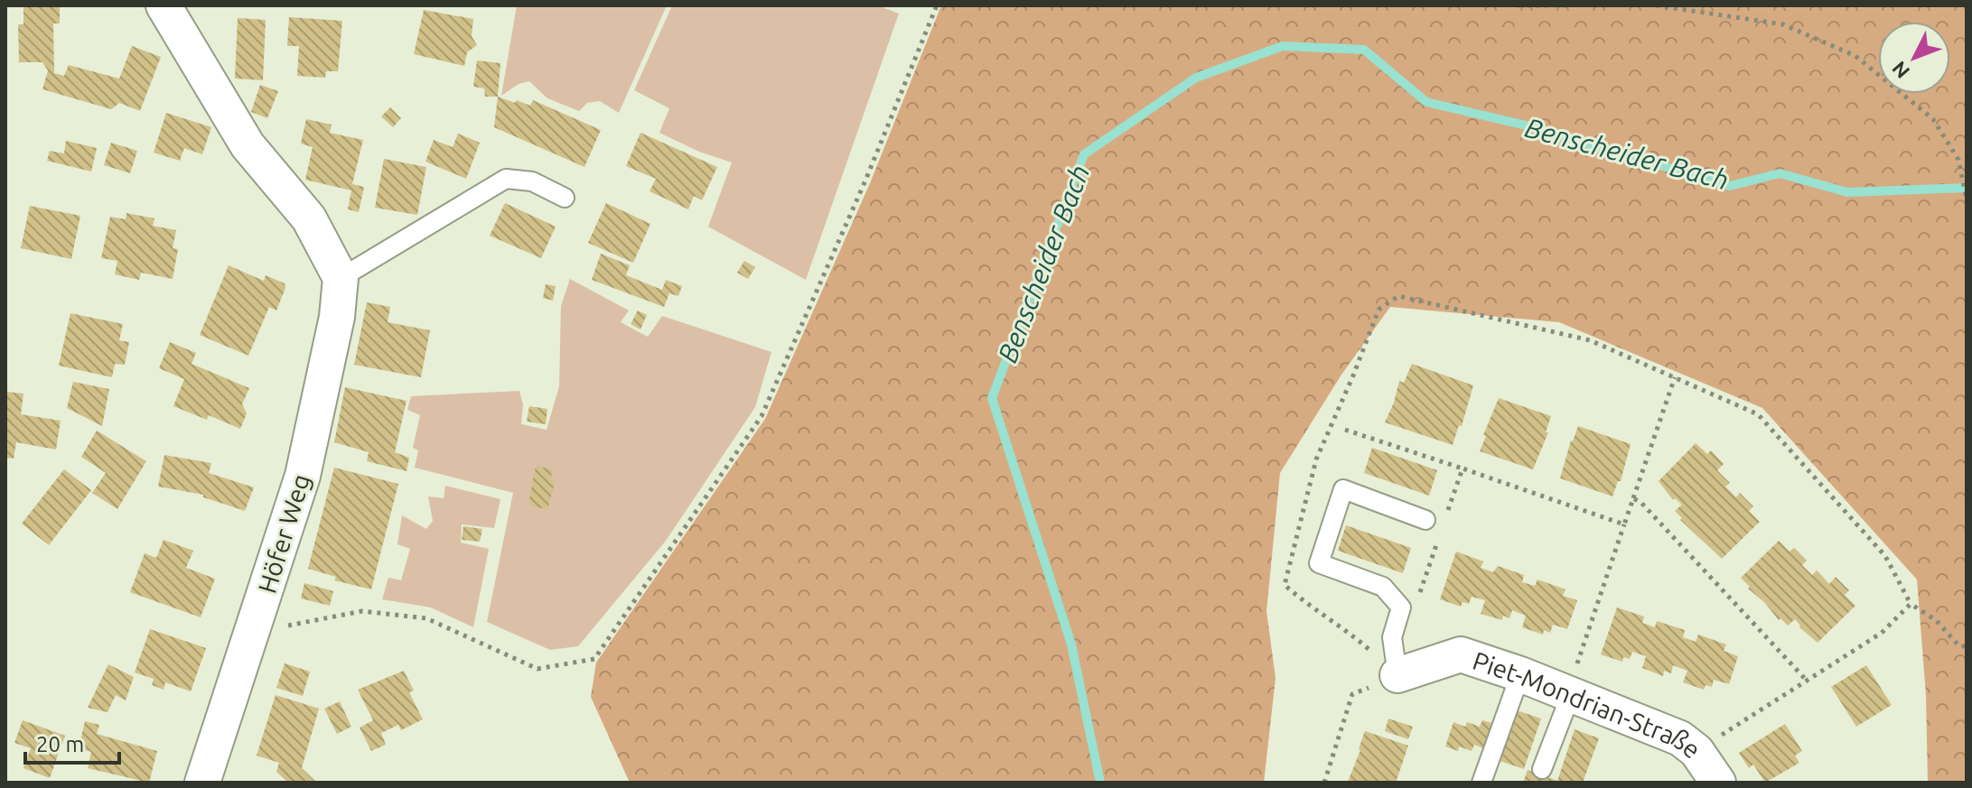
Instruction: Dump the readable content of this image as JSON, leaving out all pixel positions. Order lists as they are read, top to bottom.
{
  "streets": {
    "street": ["Höfer Weg", "Piet-Mondrian-Straße"]
  },
  "water": ["Benscheider Bach"],
  "scale_bar": "20 m",
  "north": "bottom left"
}
